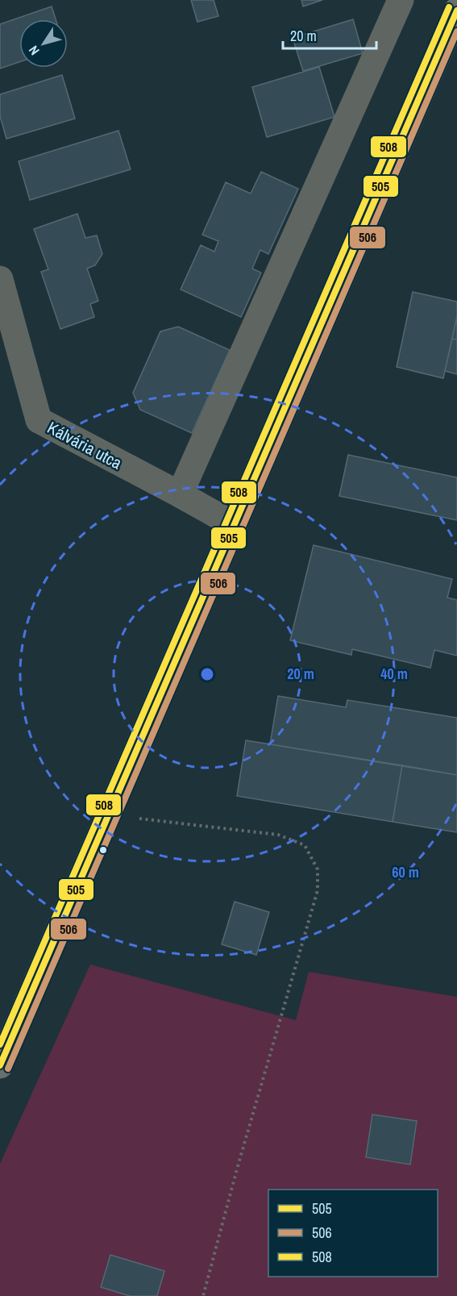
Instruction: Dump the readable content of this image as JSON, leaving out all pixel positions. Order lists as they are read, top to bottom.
{
  "streets": {
    "street": ["Kálvária utca"]
  },
  "lines": ["transit line 508", "transit line 505", "transit line 506"],
  "legend": ["505", "506", "508"],
  "scale_bar": "20 m",
  "north": "bottom left",
  "rings": ["20 m", "40 m", "60 m"]
}
